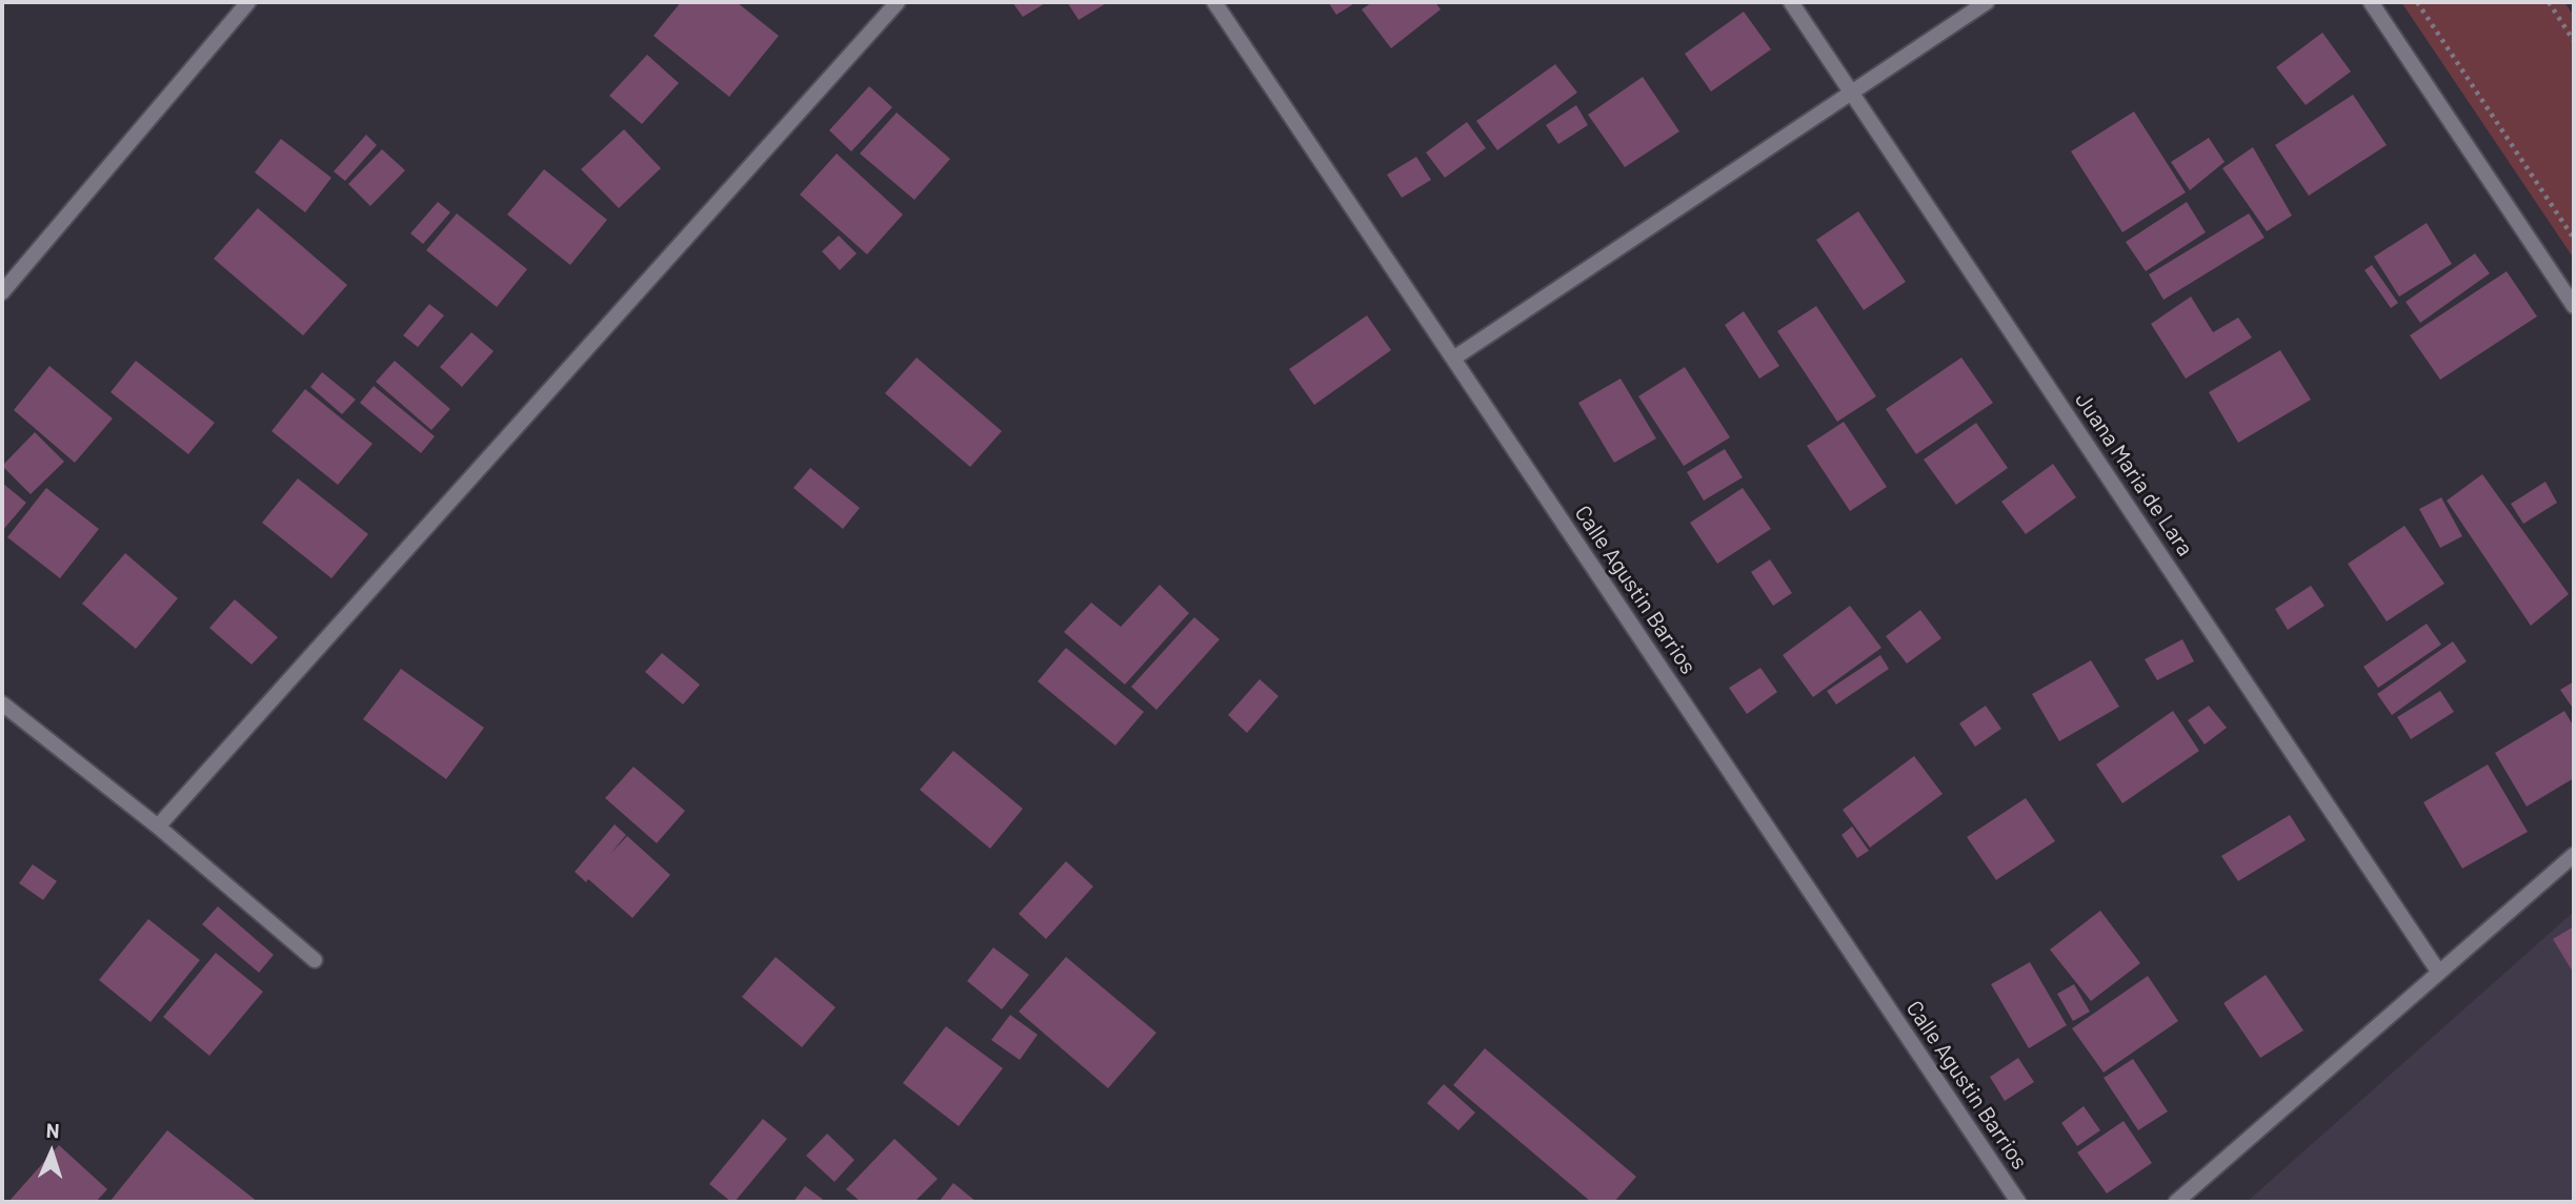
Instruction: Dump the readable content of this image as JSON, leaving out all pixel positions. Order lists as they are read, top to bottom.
{
  "streets": {
    "street": ["Juana Maria de Lara", "Calle Agustin Barrios"]
  },
  "north": "top"
}
